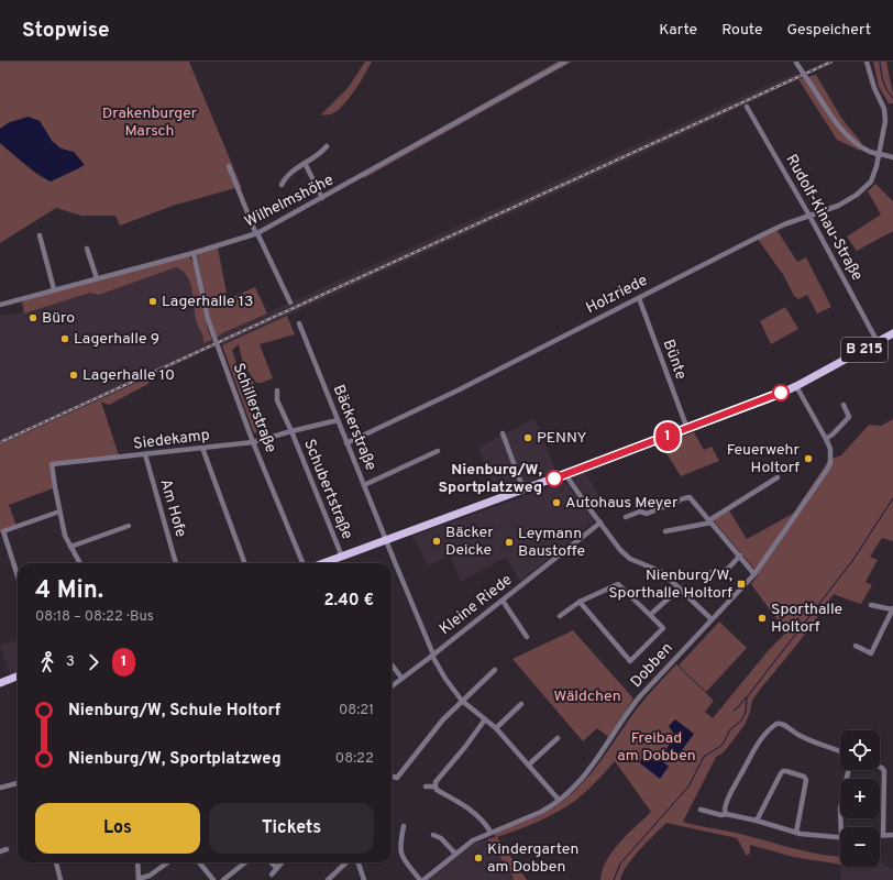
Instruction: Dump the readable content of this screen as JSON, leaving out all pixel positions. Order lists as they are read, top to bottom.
{
  "streets": {
    "main road": ["B 215"],
    "street": [
      "Wilhelmshöhe",
      "Rudolf-Kinau-Straße",
      "Holzriede",
      "Bünte",
      "Schillerstraße",
      "Bäckerstraße",
      "Siedekamp",
      "Schubertstraße",
      "Am Hofe",
      "Kleine Riede",
      "Dobben"
    ]
  },
  "crossings": [
    ["Wilhelmshöhe", "Schillerstraße"],
    ["Rudolf-Kinau-Straße", "Holzriede"],
    ["Rudolf-Kinau-Straße", "B 215"],
    ["Holzriede", "Bünte"],
    ["Holzriede", "Bäckerstraße"],
    ["B 215", "Bünte"],
    ["B 215", "Bäckerstraße"],
    ["B 215", "Schubertstraße"],
    ["B 215", "Dobben"],
    ["Schillerstraße", "Siedekamp"],
    ["Bäckerstraße", "Siedekamp"],
    ["Bäckerstraße", "Kleine Riede"],
    ["Bäckerstraße", "Dobben"],
    ["Siedekamp", "Schubertstraße"],
    ["Siedekamp", "Am Hofe"]
  ],
  "parks": ["Drakenburger Marsch", "Wäldchen", "Freibad am Dobben"],
  "places": {
    "other": [
      "Lagerhalle 13",
      "Büro",
      "Lagerhalle 9",
      "Lagerhalle 10",
      "PENNY",
      "Feuerwehr Holtorf",
      "Nienburg/W, Sportplatzweg",
      "Autohaus Meyer",
      "Bäcker Deicke",
      "Leymann Baustoffe",
      "Sporthalle Holtorf",
      "Kindergarten am Dobben"
    ],
    "transit": ["Nienburg/W, Sporthalle Holtorf"]
  },
  "lines": ["bus line 1"],
  "page": {
    "header": "Stopwise",
    "nav": ["Karte", "Route", "Gespeichert"],
    "on_map": "1",
    "heading": ["4 Min.", "08:18 – 08:22 · Bus", "2.40 €"],
    "legs": ["3", "1"],
    "list": [
      {
        "name": "Nienburg/W, Schule Holtorf",
        "value": "08:21"
      },
      {
        "name": "Nienburg/W, Sportplatzweg",
        "value": "08:22"
      }
    ],
    "map_buttons": ["+", "−"],
    "buttons": ["Los", "Tickets"]
  }
}
